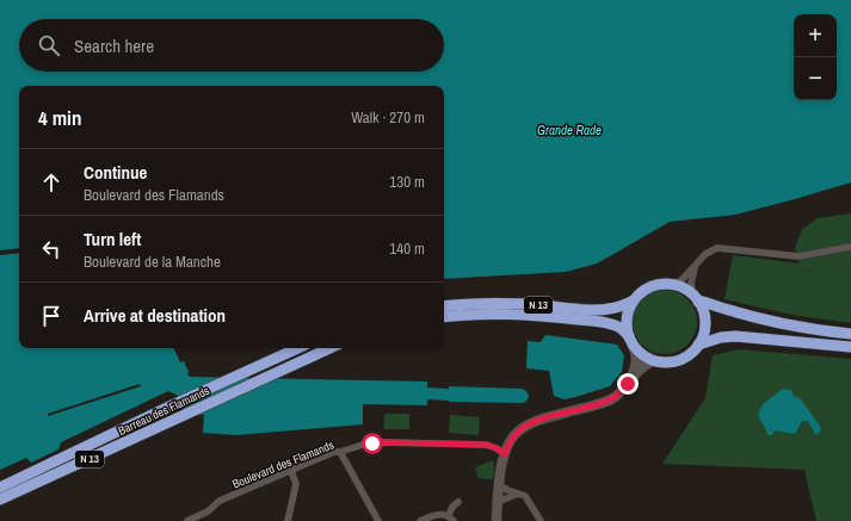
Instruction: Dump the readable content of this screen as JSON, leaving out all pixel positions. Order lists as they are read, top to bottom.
{
  "streets": {
    "highway": ["N 13", "Barreau des Flamands"],
    "street": ["Boulevard des Flamands"]
  },
  "water": ["Grande Rade"],
  "page": {
    "map_buttons": ["+", "−"],
    "search": "Search here",
    "heading": ["4 min", "Walk · 270 m"],
    "list": [
      ["Continue", "Boulevard des Flamands", "130 m"],
      ["Turn left", "Boulevard de la Manche", "140 m"],
      "Arrive at destination"
    ]
  }
}
